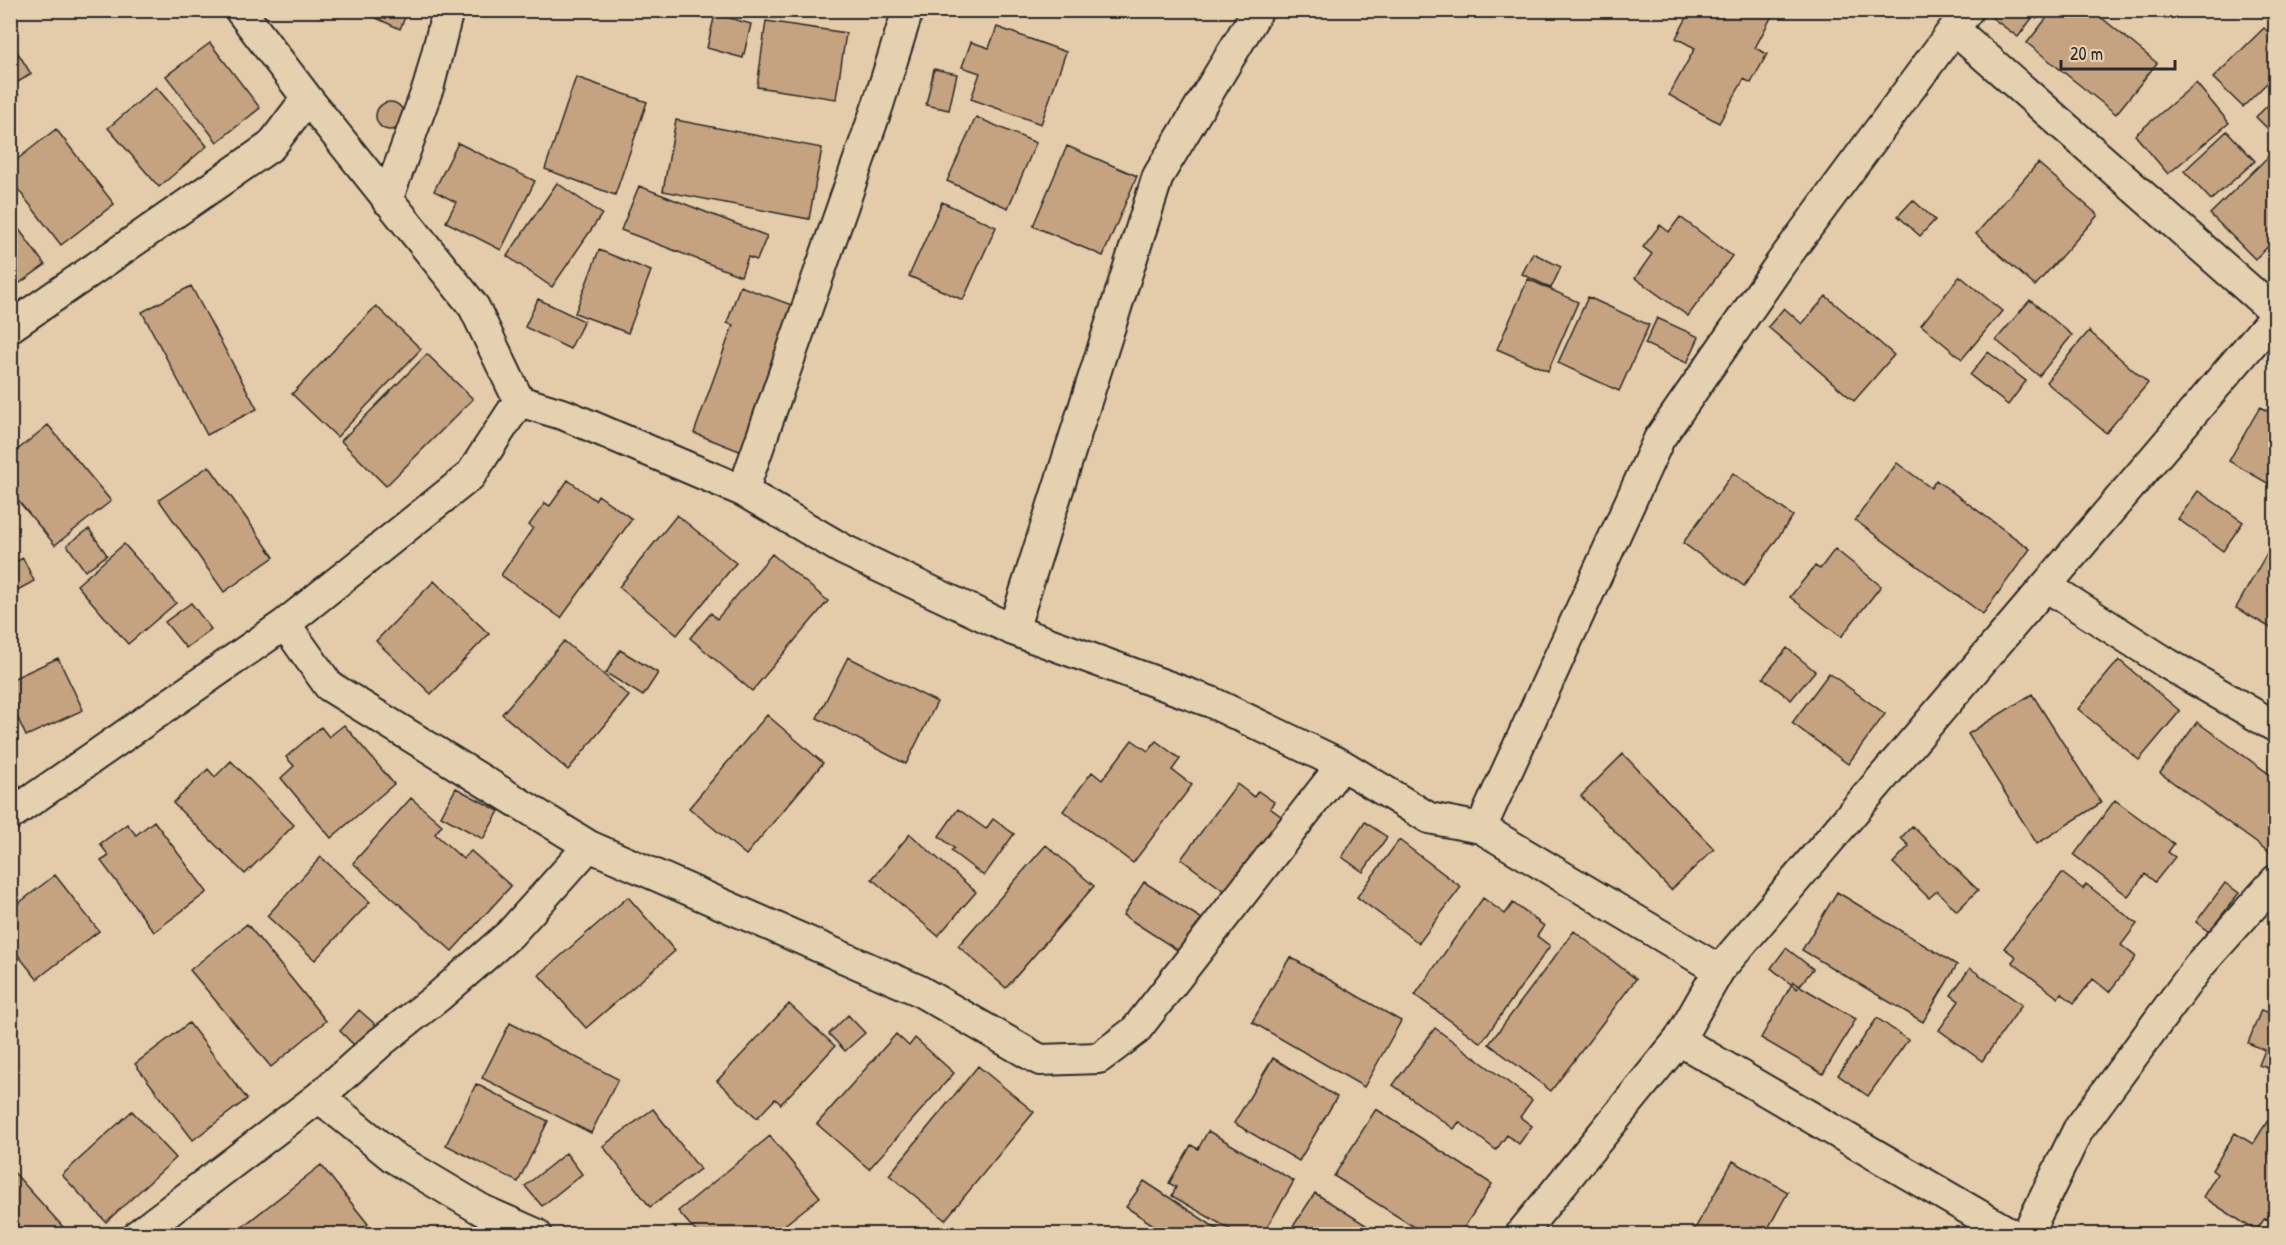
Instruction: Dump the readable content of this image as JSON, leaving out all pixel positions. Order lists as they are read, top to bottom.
{
  "scale_bar": "20 m"
}
